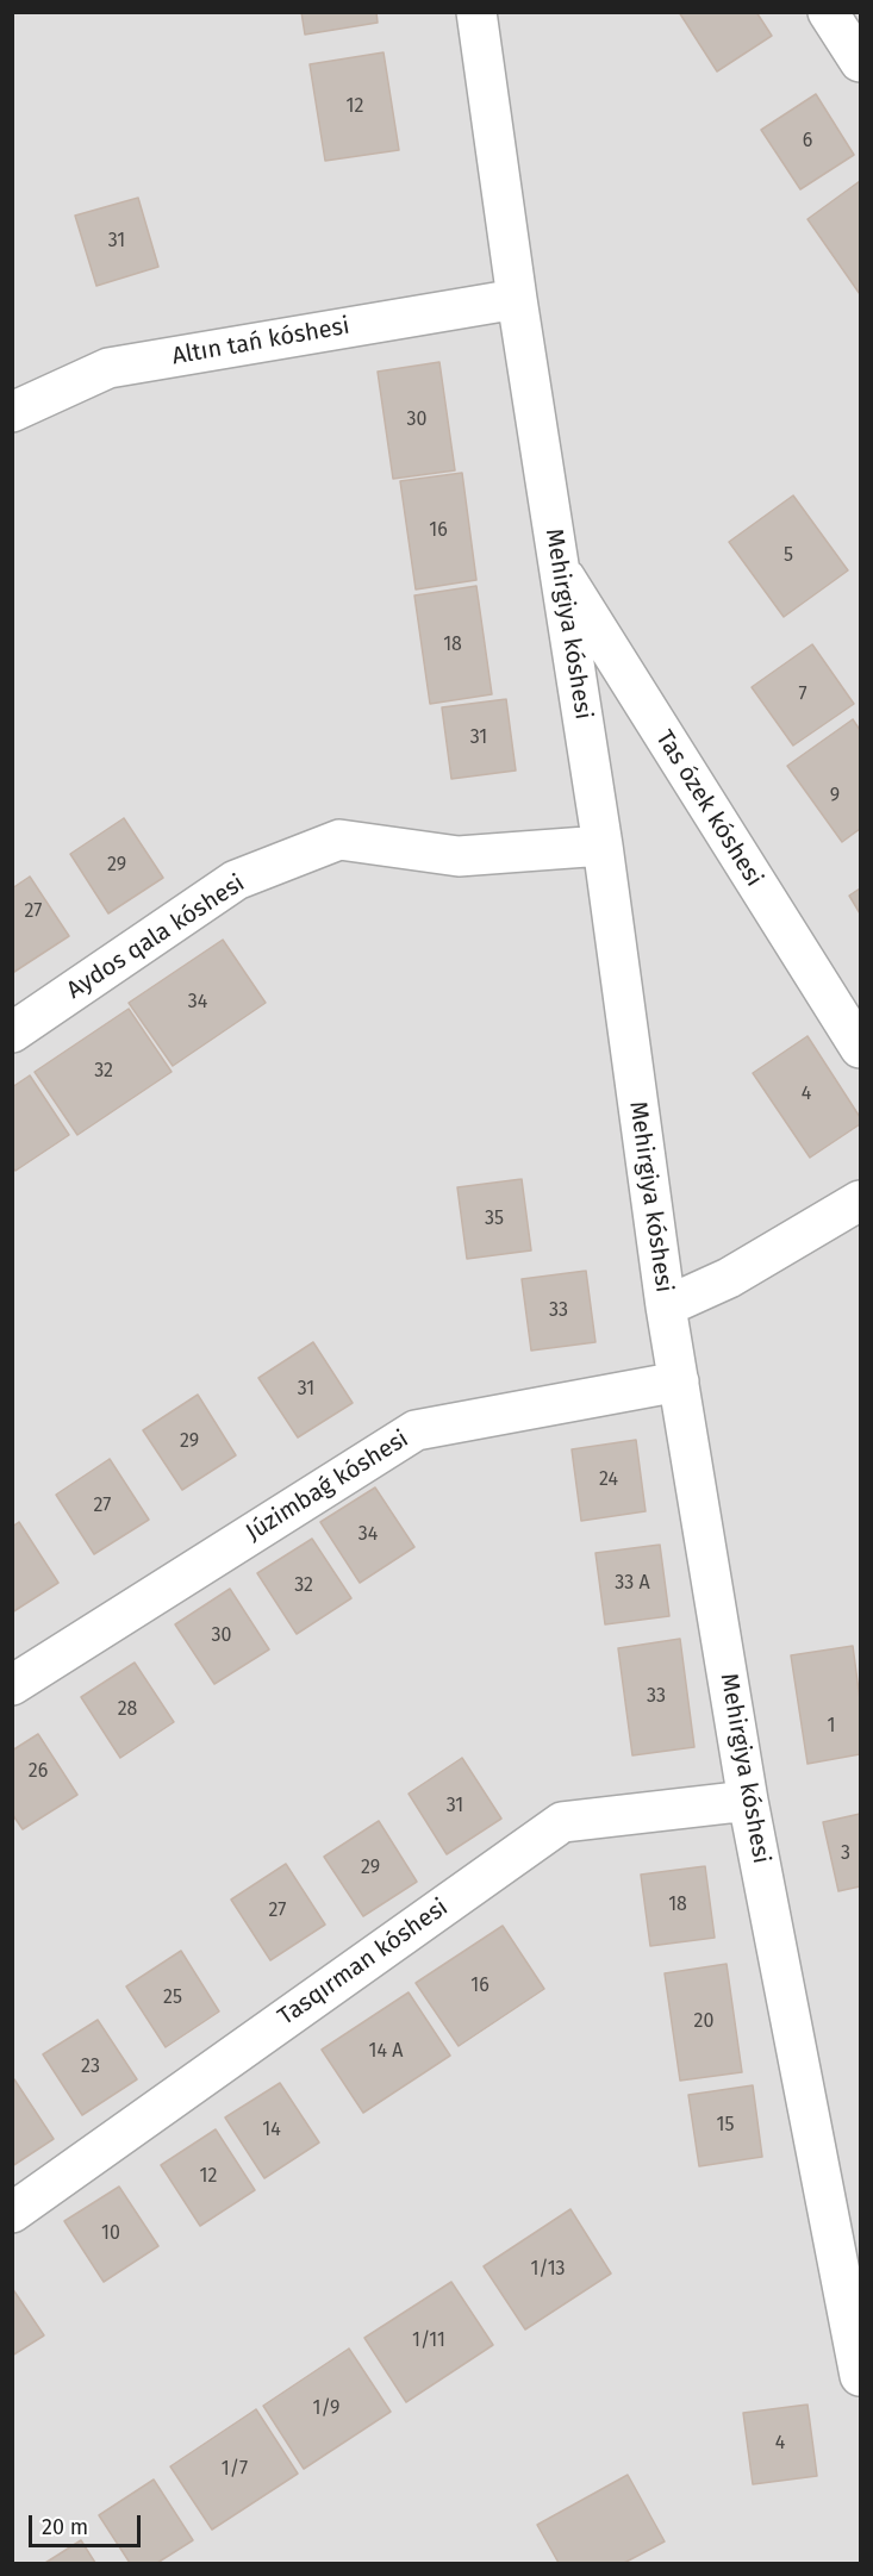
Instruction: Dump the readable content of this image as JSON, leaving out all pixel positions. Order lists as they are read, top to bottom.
{
  "streets": {
    "street": [
      "Altın tań kóshesi",
      "Mehirgiya kóshesi",
      "Tas ózek kóshesi",
      "Aydos qala kóshesi",
      "Júzimbaǵ kóshesi",
      "Tasqırman kóshesi"
    ]
  },
  "crossings": [
    ["Altın tań kóshesi", "Mehirgiya kóshesi"],
    ["Mehirgiya kóshesi", "Tas ózek kóshesi"],
    ["Mehirgiya kóshesi", "Aydos qala kóshesi"],
    ["Mehirgiya kóshesi", "Júzimbaǵ kóshesi"],
    ["Mehirgiya kóshesi", "Tasqırman kóshesi"]
  ],
  "house_numbers": [
    "12",
    "6",
    "31",
    "30",
    "16",
    "5",
    "18",
    "7",
    "31",
    "9",
    "29",
    "27",
    "34",
    "32",
    "4",
    "35",
    "33",
    "31",
    "29",
    "24",
    "27",
    "34",
    "33 А",
    "32",
    "30",
    "33",
    "28",
    "1",
    "26",
    "31",
    "3",
    "29",
    "18",
    "27",
    "16",
    "25",
    "20",
    "14 А",
    "23",
    "15",
    "14",
    "12",
    "10",
    "1/13",
    "1/11",
    "1/9",
    "4",
    "1/7"
  ],
  "scale_bar": "20 m"
}
